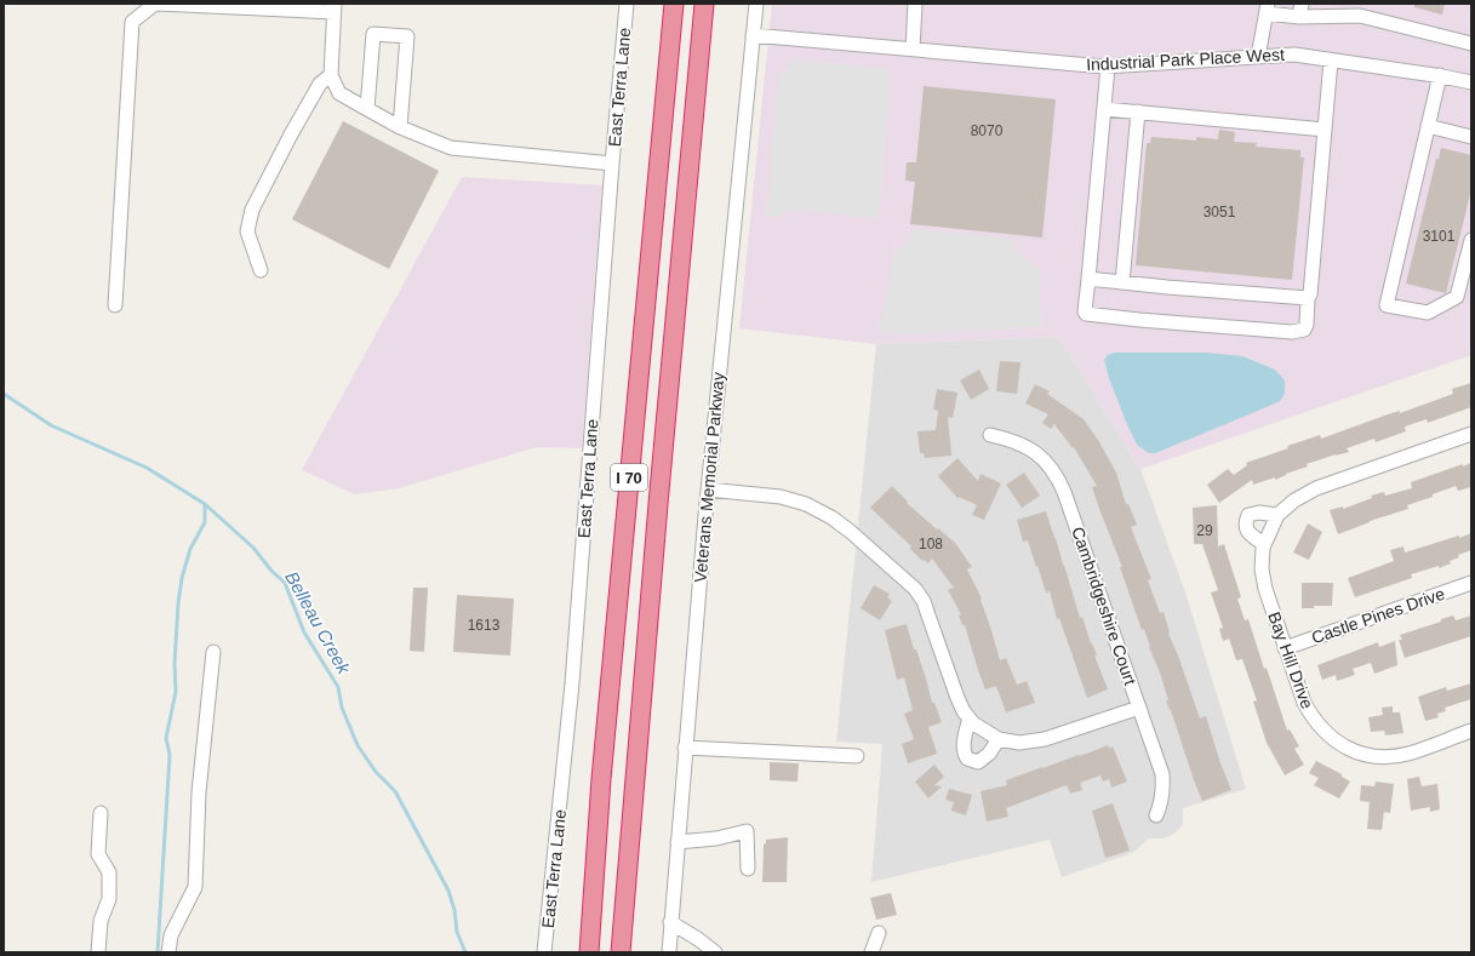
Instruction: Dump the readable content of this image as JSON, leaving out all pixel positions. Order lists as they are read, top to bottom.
{
  "streets": {
    "highway": ["I 70"],
    "street": [
      "Industrial Park Place West",
      "East Terra Lane",
      "Veterans Memorial Parkway",
      "Cambridgeshire Court",
      "Castle Pines Drive",
      "Bay Hill Drive"
    ]
  },
  "crossings": [
    ["Industrial Park Place West", "Veterans Memorial Parkway"],
    ["Castle Pines Drive", "Bay Hill Drive"]
  ],
  "water": ["Belleau Creek"],
  "house_numbers": [
    "8070",
    "3051",
    "3101",
    "29",
    "108",
    "1613"
  ]
}
